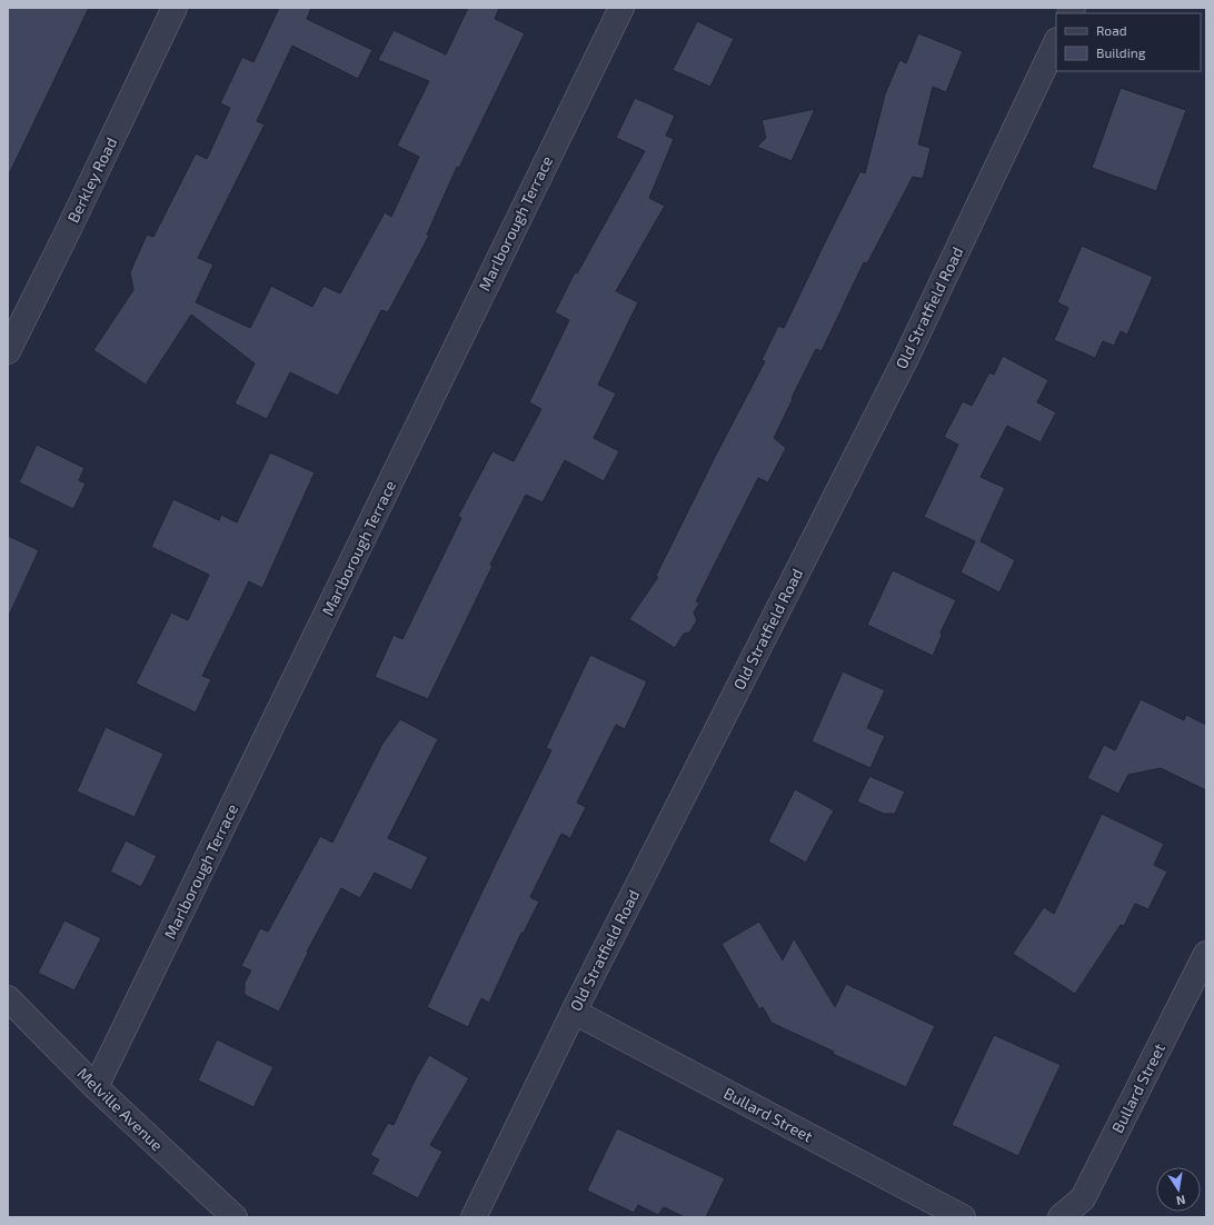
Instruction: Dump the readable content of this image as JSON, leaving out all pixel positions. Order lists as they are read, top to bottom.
{
  "streets": {
    "street": [
      "Berkley Road",
      "Marlborough Terrace",
      "Old Stratfield Road",
      "Bullard Street",
      "Melville Avenue"
    ]
  },
  "crossings": [
    ["Marlborough Terrace", "Melville Avenue"],
    ["Old Stratfield Road", "Bullard Street"]
  ],
  "legend": ["Road", "Building"],
  "north": "bottom"
}
